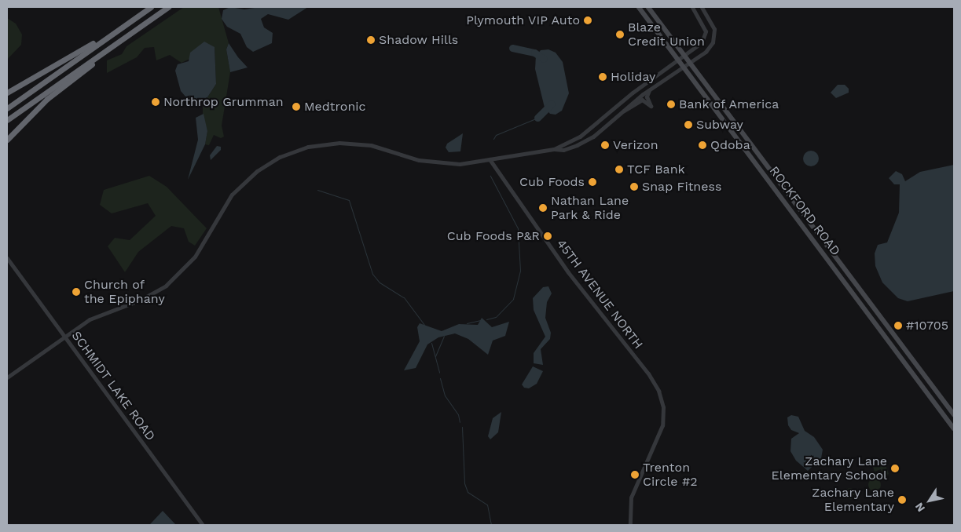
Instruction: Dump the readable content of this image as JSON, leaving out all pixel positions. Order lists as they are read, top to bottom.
{
  "streets": {
    "main road": ["ROCKFORD ROAD"],
    "street": ["45TH AVENUE NORTH", "SCHMIDT LAKE ROAD"]
  },
  "places": [
    "Plymouth VIP Auto",
    "Blaze Credit Union",
    "Shadow Hills",
    "Holiday",
    "Northrop Grumman",
    "Bank of America",
    "Medtronic",
    "Subway",
    "Verizon",
    "Qdoba",
    "TCF Bank",
    "Cub Foods",
    "Snap Fitness",
    "Nathan Lane Park & Ride",
    "Cub Foods P&R",
    "Church of the Epiphany",
    "#10705",
    "Zachary Lane Elementary School",
    "Trenton Circle #2",
    "Zachary Lane Elementary"
  ],
  "north": "bottom left"
}
